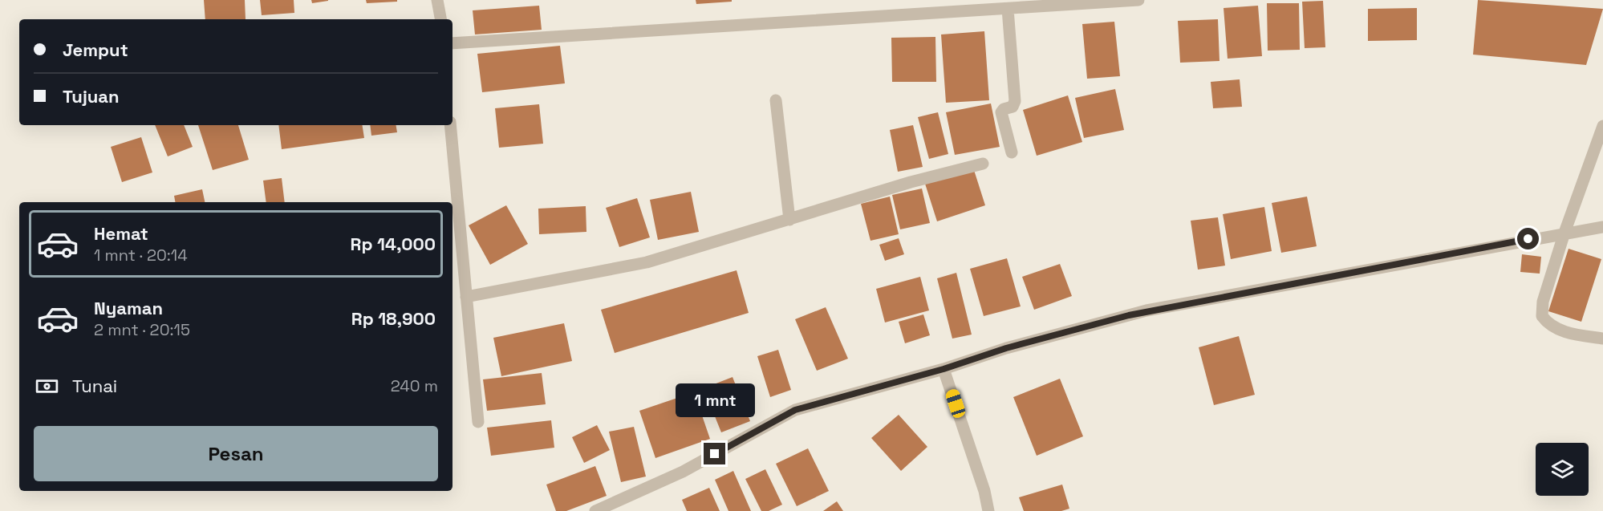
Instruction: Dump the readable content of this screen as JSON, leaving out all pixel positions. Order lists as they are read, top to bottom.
{
  "page": {
    "banner": ["Jemput", "Tujuan"],
    "list": [
      {
        "name": "Hemat",
        "note": "1 mnt · 20:14",
        "value": "Rp 14,000"
      },
      {
        "name": "Nyaman",
        "note": "2 mnt · 20:15",
        "value": "Rp 18,900"
      }
    ],
    "pay": ["Tunai", "240 m"],
    "bubble": "1 mnt",
    "buttons": "Pesan"
  }
}
